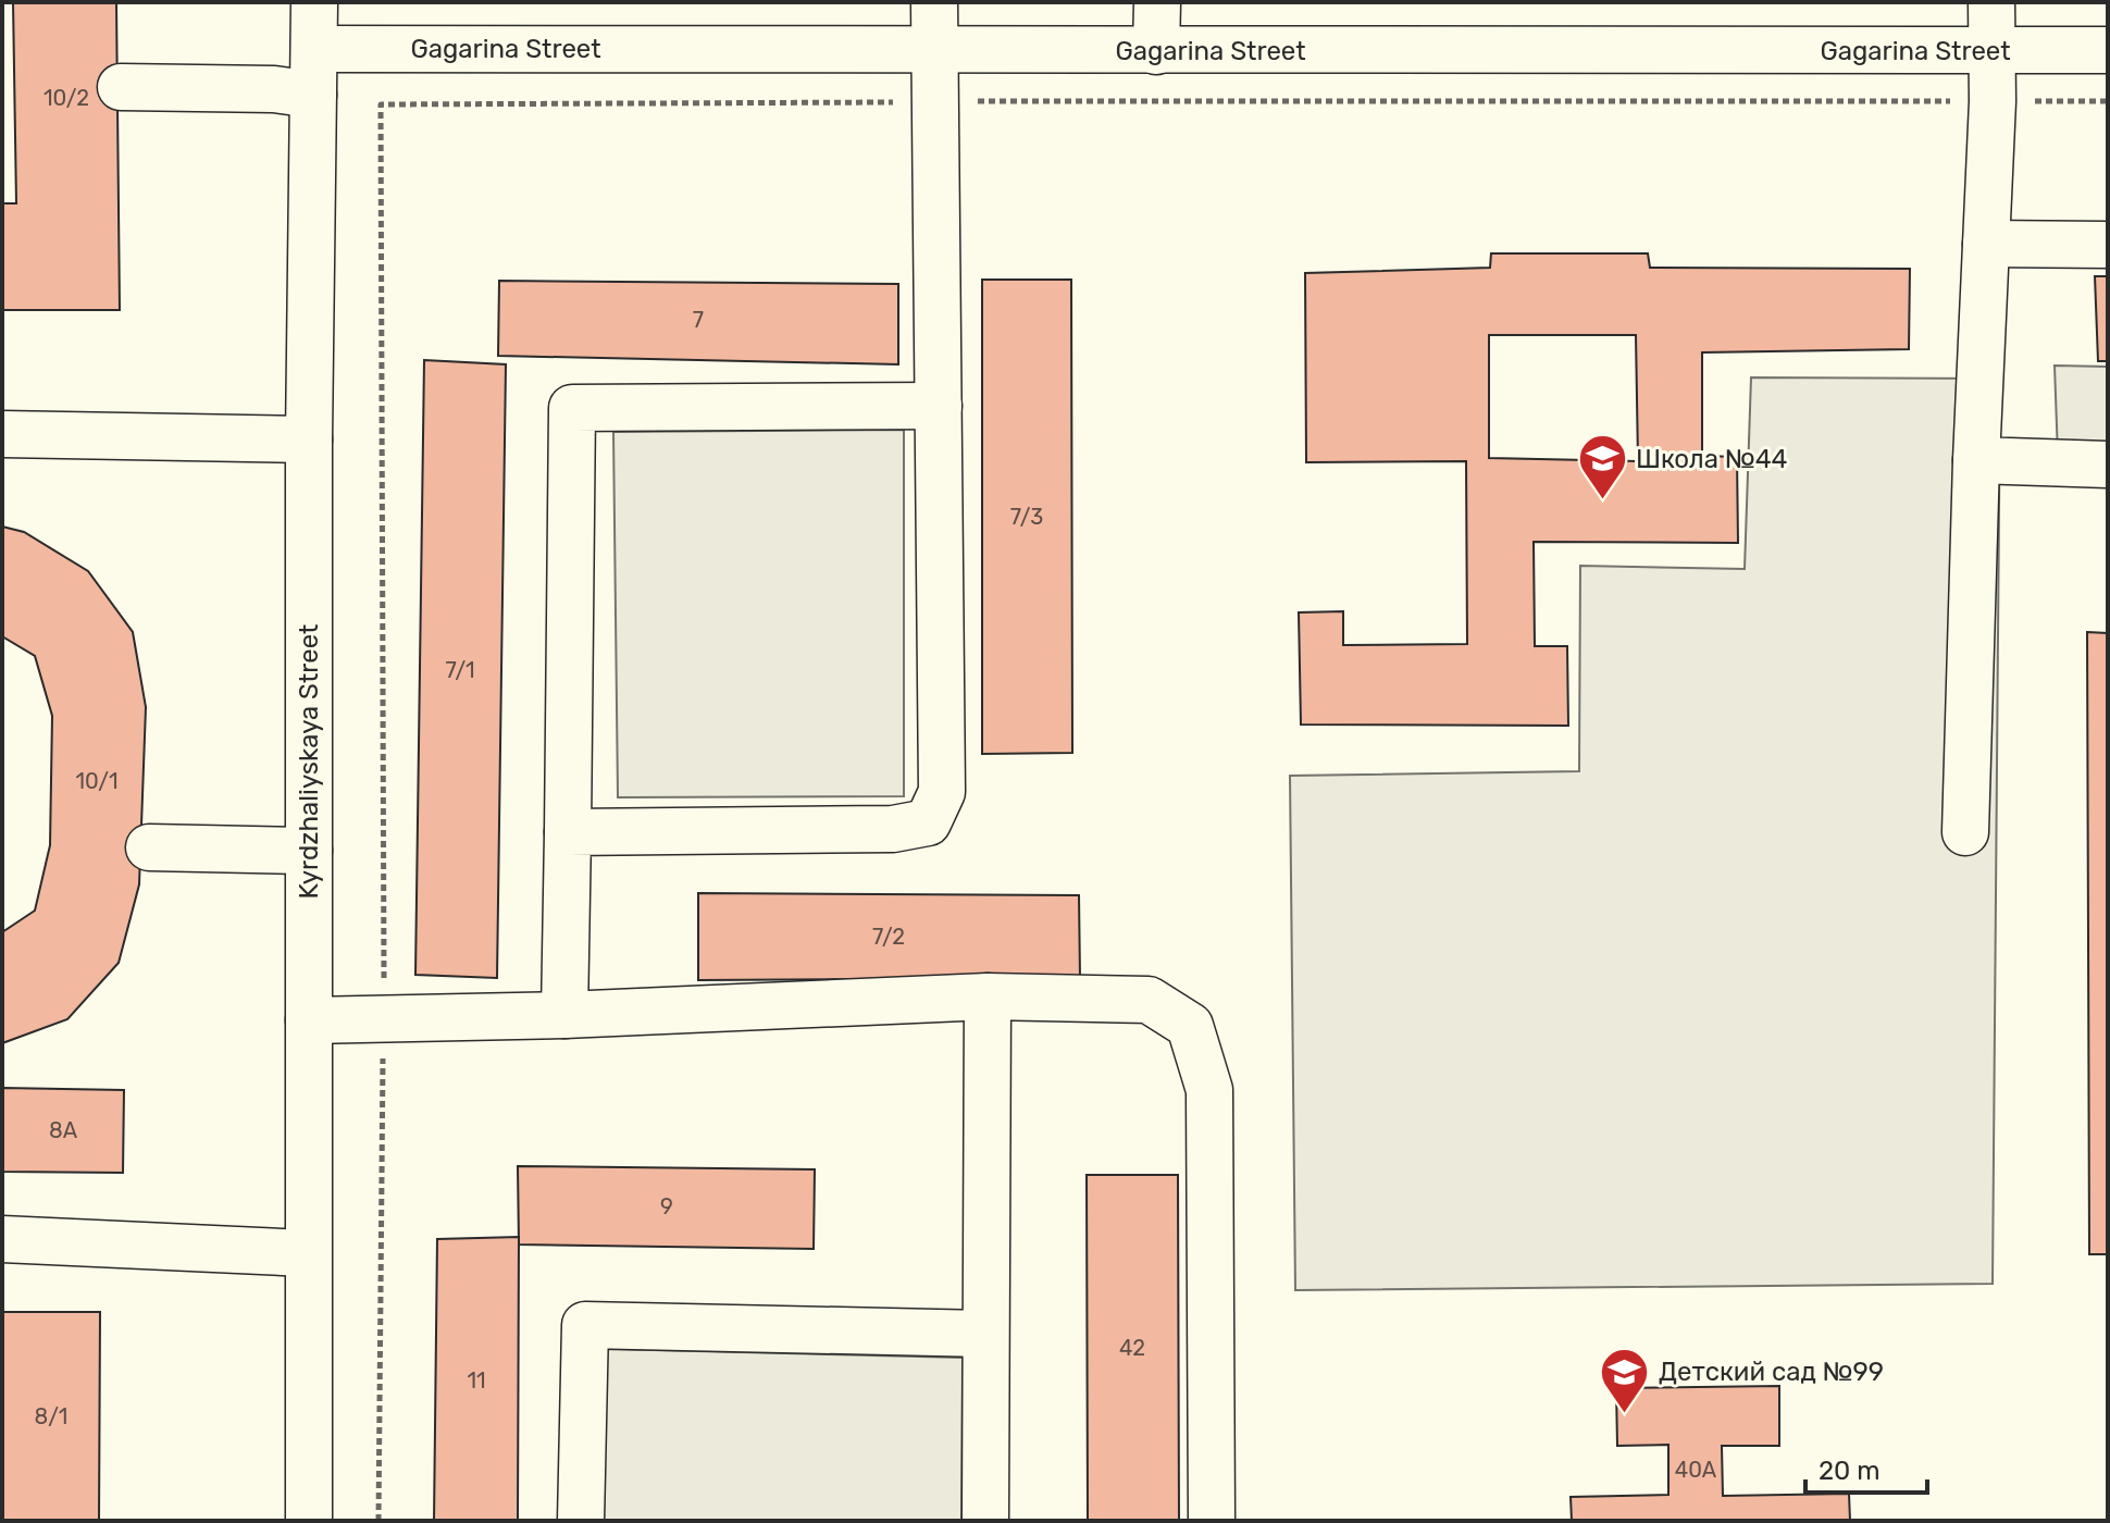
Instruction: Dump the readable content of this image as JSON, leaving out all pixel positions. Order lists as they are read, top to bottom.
{
  "streets": {
    "street": ["Gagarina Street", "Kyrdzhaliyskaya Street"]
  },
  "crossings": [
    ["Gagarina Street", "Kyrdzhaliyskaya Street"]
  ],
  "places": {
    "school or university": ["Школа №44", "Детский сад №99"]
  },
  "house_numbers": [
    "10/2",
    "7",
    "7/3",
    "7/1",
    "10/1",
    "7/2",
    "8А",
    "9",
    "42",
    "11",
    "8/1",
    "40А"
  ],
  "scale_bar": "20 m"
}
